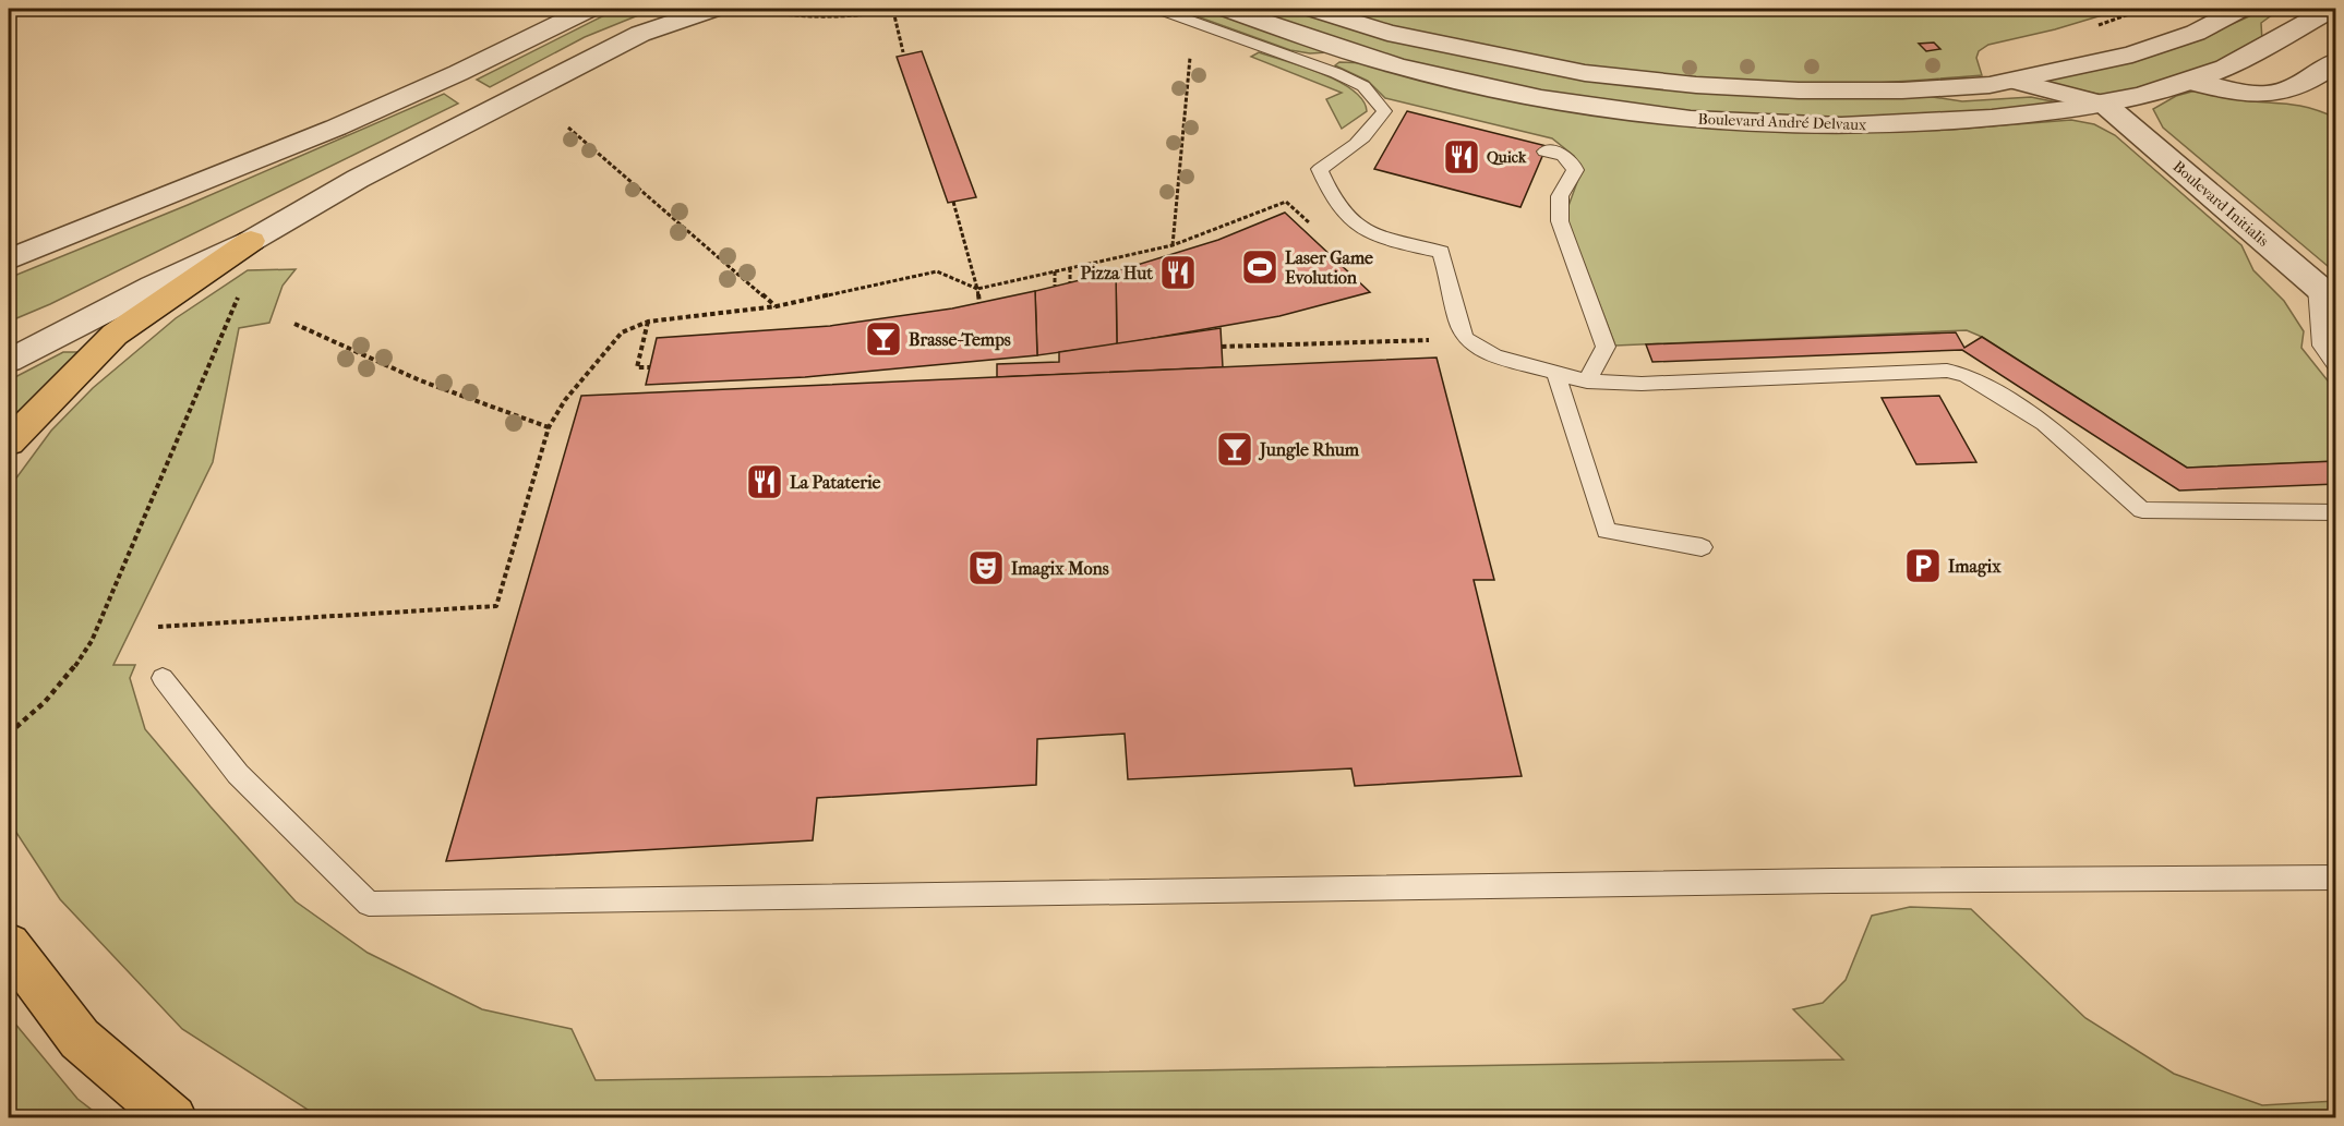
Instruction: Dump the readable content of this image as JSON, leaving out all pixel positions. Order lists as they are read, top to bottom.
{
  "streets": {
    "street": ["Boulevard André Delvaux", "Boulevard Initialis"]
  },
  "crossings": [
    ["Boulevard André Delvaux", "Boulevard Initialis"]
  ],
  "places": {
    "restaurant": ["Quick", "Pizza Hut", "La Pataterie"],
    "sports": ["Laser Game Evolution"],
    "bar": ["Brasse-Temps", "Jungle Rhum"],
    "parking": ["Imagix"],
    "theatre": ["Imagix Mons"]
  }
}
